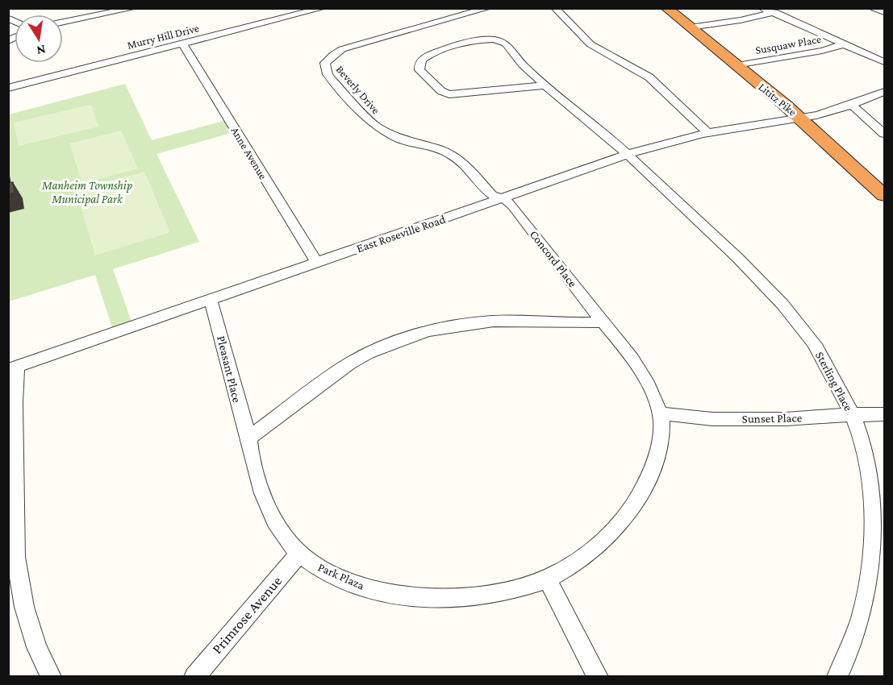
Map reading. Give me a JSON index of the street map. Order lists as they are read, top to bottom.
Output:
{
  "streets": {
    "highway": ["Lititz Pike"],
    "street": [
      "Murry Hill Drive",
      "Susquaw Place",
      "Beverly Drive",
      "Anne Avenue",
      "East Roseville Road",
      "Concord Place",
      "Pleasant Place",
      "Sterling Place",
      "Sunset Place",
      "Park Plaza",
      "Primrose Avenue"
    ]
  },
  "crossings": [
    ["Murry Hill Drive", "Anne Avenue"],
    ["Susquaw Place", "Lititz Pike"],
    ["Beverly Drive", "East Roseville Road"],
    ["Beverly Drive", "Concord Place"],
    ["Lititz Pike", "East Roseville Road"],
    ["Anne Avenue", "East Roseville Road"],
    ["East Roseville Road", "Concord Place"],
    ["East Roseville Road", "Pleasant Place"],
    ["East Roseville Road", "Sterling Place"],
    ["Concord Place", "Park Plaza"],
    ["Pleasant Place", "Park Plaza"],
    ["Sterling Place", "Sunset Place"],
    ["Sunset Place", "Park Plaza"],
    ["Park Plaza", "Primrose Avenue"]
  ],
  "parks": ["Manheim Township Municipal Park"],
  "north": "bottom"
}
